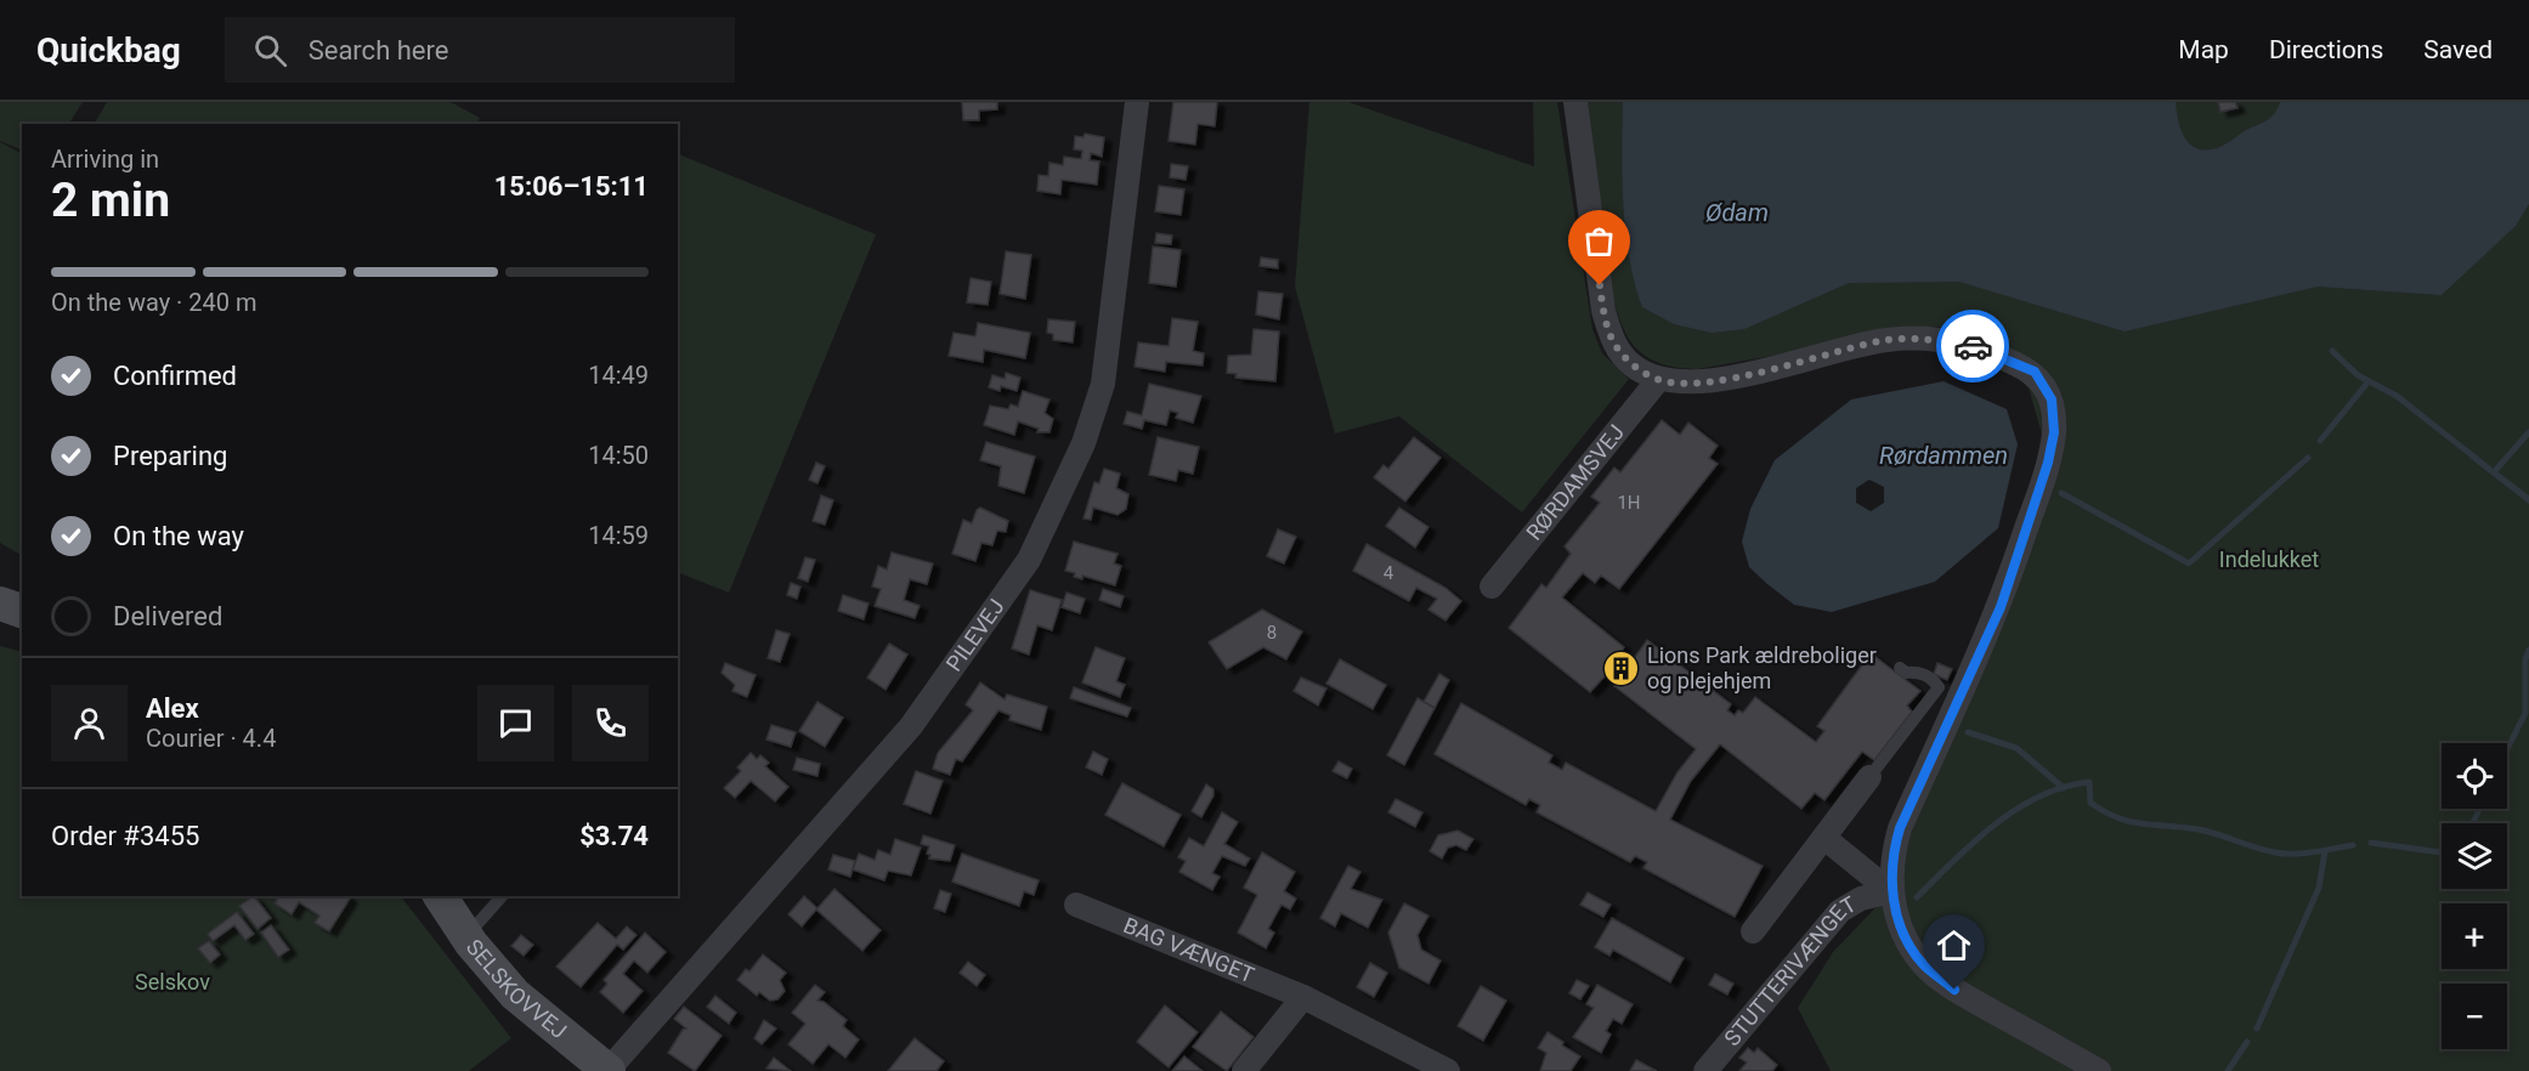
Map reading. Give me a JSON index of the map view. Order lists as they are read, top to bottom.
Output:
{
  "streets": {
    "street": [
      "RØRDAMSVEJ",
      "PILEVEJ",
      "BAG VÆNGET",
      "STUTTERIVÆNGET",
      "SELSKOVVEJ"
    ]
  },
  "crossings": [
    ["PILEVEJ", "SELSKOVVEJ"]
  ],
  "water": ["Ødam", "Rørdammen"],
  "parks": ["Indelukket", "Selskov"],
  "places": {
    "building": ["Lions Park ældreboliger og plejehjem"]
  },
  "house_numbers": ["1H", "4", "8"],
  "page": {
    "header": "Quickbag",
    "search": "Search here",
    "nav": ["Map", "Directions", "Saved"],
    "heading": ["2 min", "Arriving in", "15:06–15:11"],
    "panel": [
      "Alex",
      "Courier · 4.4",
      "Order #3455",
      "$3.74"
    ],
    "bar": "On the way · 240 m",
    "list": [
      ["Confirmed", "14:49"],
      ["Preparing", "14:50"],
      ["On the way", "14:59"],
      "Delivered"
    ],
    "map_buttons": ["+", "−"]
  }
}
